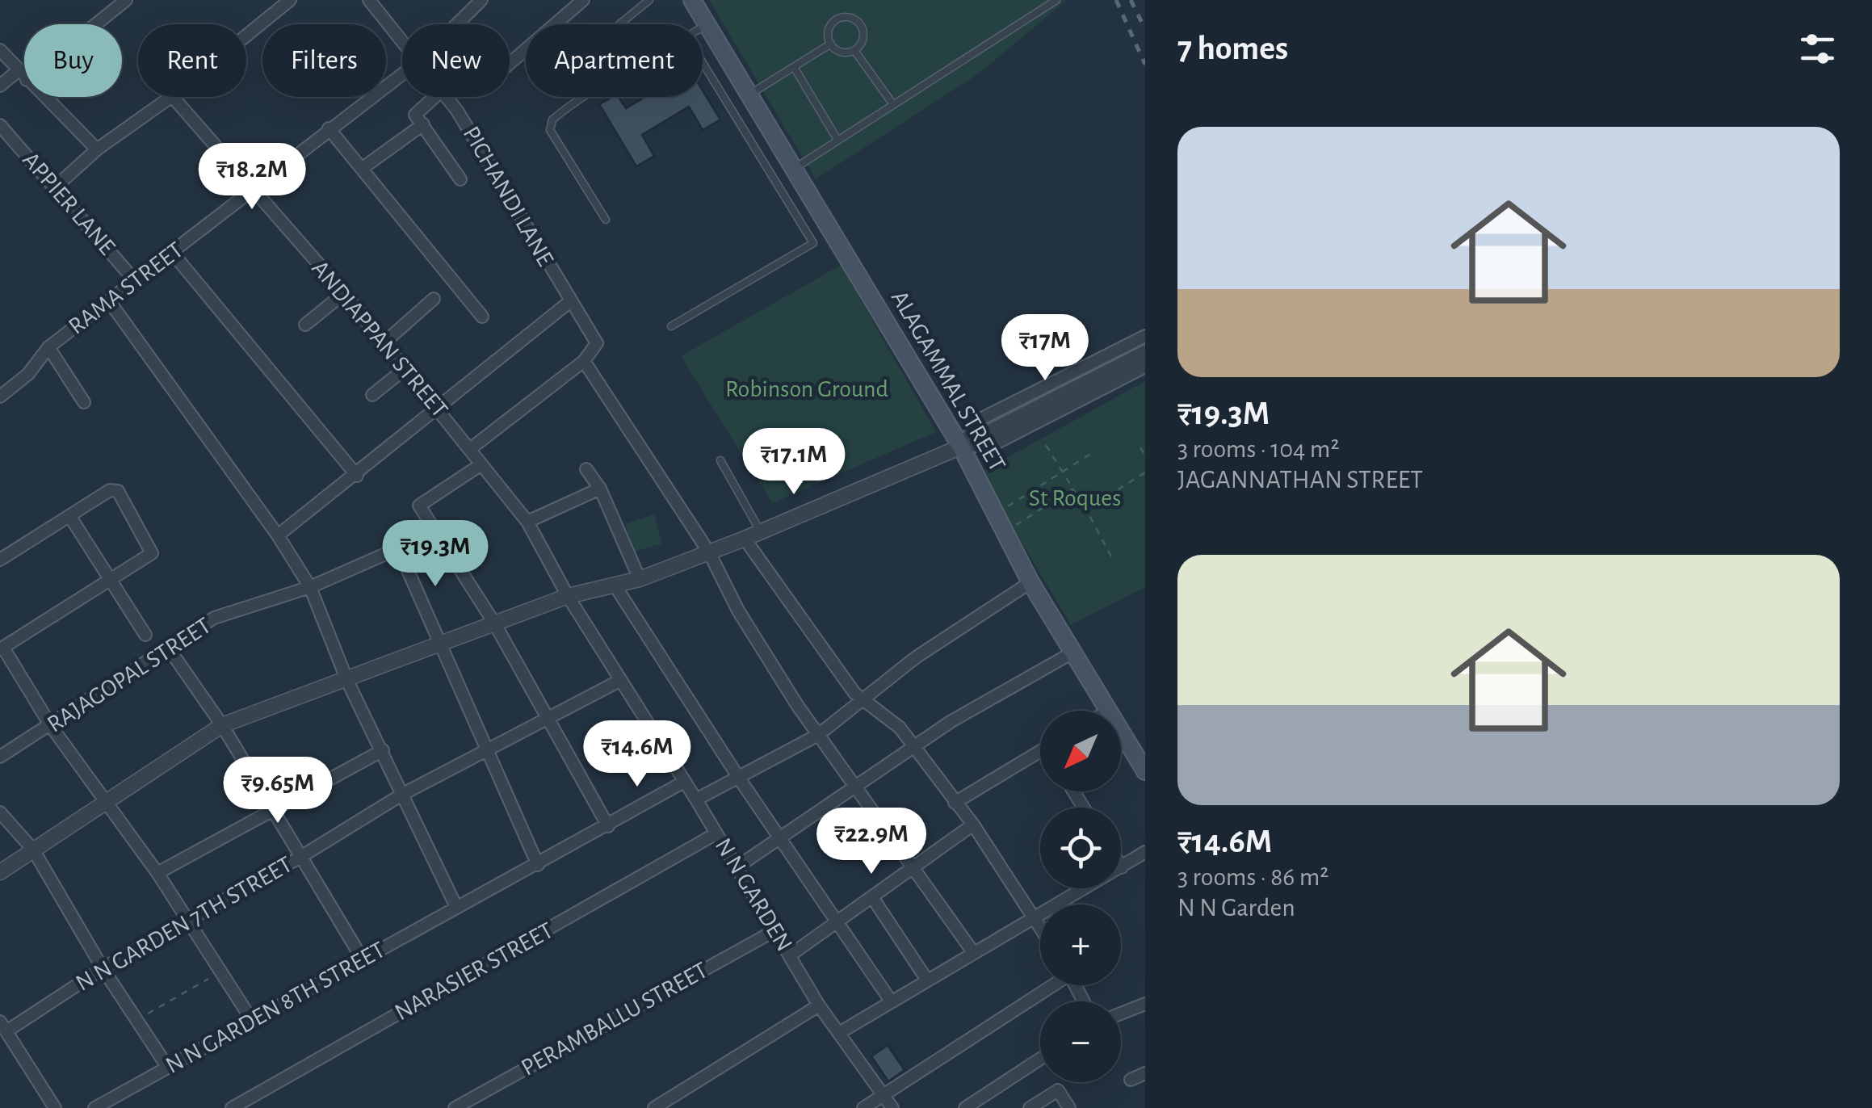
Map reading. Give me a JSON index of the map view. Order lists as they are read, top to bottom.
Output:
{
  "streets": {
    "main road": ["ALAGAMMAL STREET"],
    "street": [
      "PICHANDI LANE",
      "APPIER LANE",
      "RAMA STREET",
      "ANDIAPPAN STREET",
      "RAJAGOPAL STREET",
      "N N GARDEN",
      "N N GARDEN 7TH STREET",
      "NARASIER STREET",
      "N N GARDEN 8TH STREET",
      "PERAMBALLU STREET"
    ]
  },
  "crossings": [
    ["APPIER LANE", "RAMA STREET"],
    ["RAMA STREET", "ANDIAPPAN STREET"],
    ["ANDIAPPAN STREET", "N N GARDEN"],
    ["N N GARDEN", "N N GARDEN 7TH STREET"],
    ["N N GARDEN", "NARASIER STREET"],
    ["N N GARDEN", "N N GARDEN 8TH STREET"],
    ["N N GARDEN", "PERAMBALLU STREET"]
  ],
  "parks": ["Robinson Ground", "St Roques"],
  "north": "bottom left",
  "page": {
    "heading": "7 homes",
    "chip": [
      "Buy",
      "Rent",
      "Filters",
      "New",
      "Apartment"
    ],
    "list": [
      {
        "name": "₹19.3M",
        "note": "3 rooms · 104 m² · JAGANNATHAN STREET"
      },
      {
        "name": "₹14.6M",
        "note": "3 rooms · 86 m² · N N Garden"
      }
    ],
    "price": [
      "₹18.2M",
      "₹17M",
      "₹17.1M",
      "₹19.3M",
      "₹14.6M",
      "₹9.65M",
      "₹22.9M"
    ],
    "map_buttons": ["+", "−"]
  }
}
